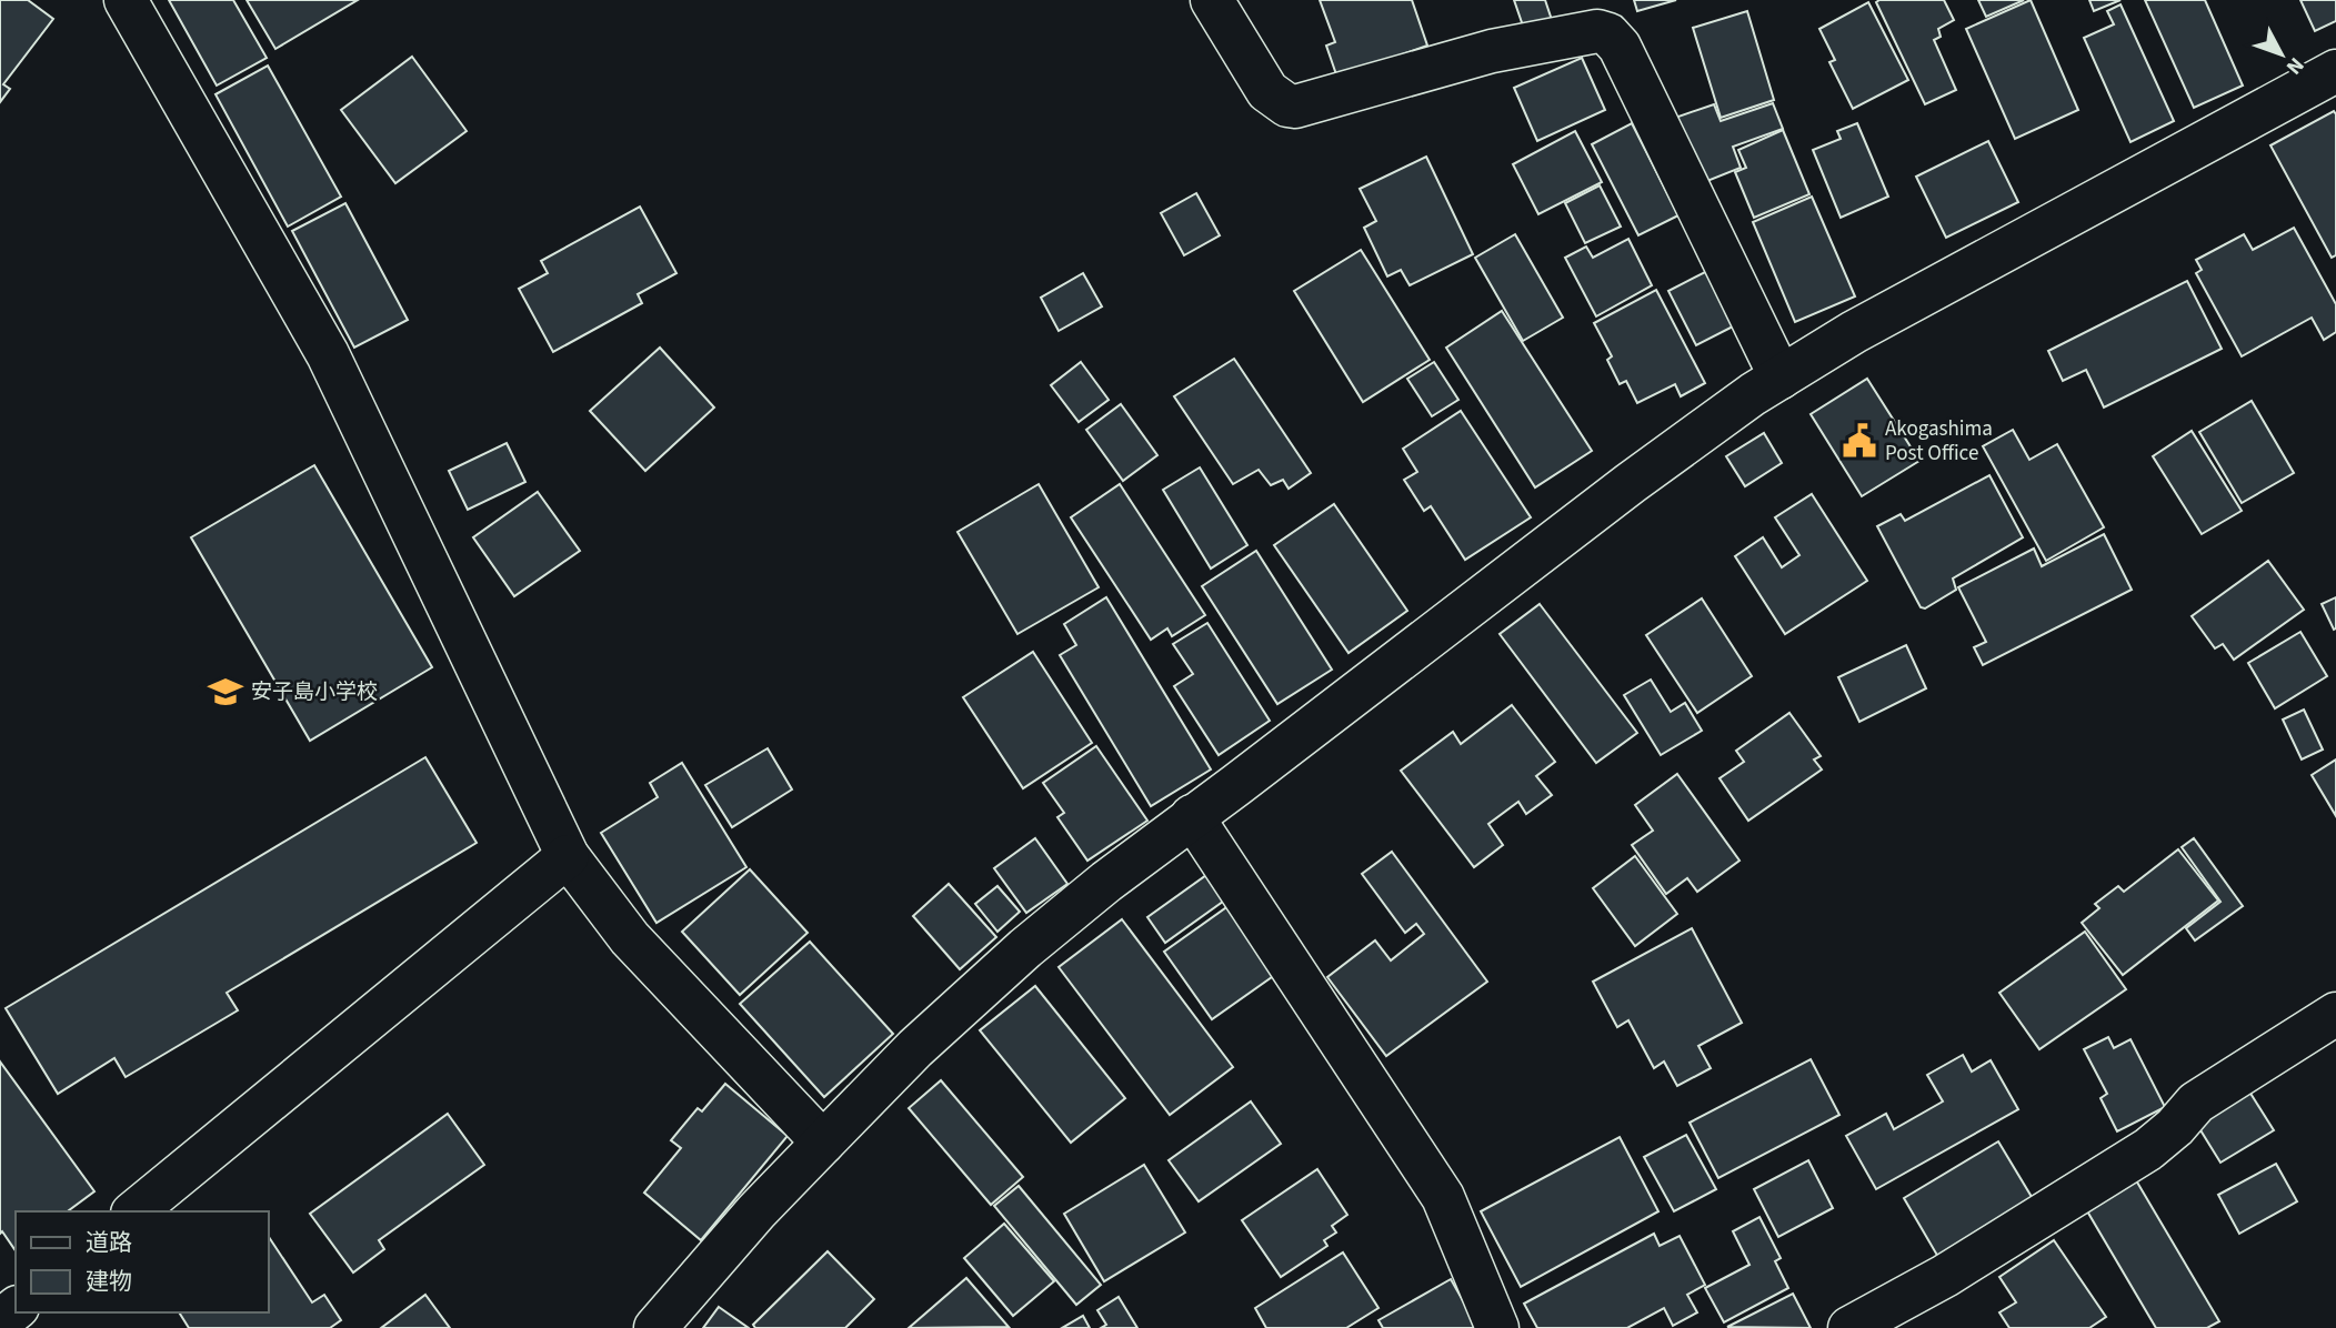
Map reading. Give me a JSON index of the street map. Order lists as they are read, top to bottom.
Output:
{
  "places": {
    "public building": ["Akogashima Post Office"],
    "school or university": ["安子島小学校"]
  },
  "legend": ["道路", "建物"],
  "north": "bottom right"
}
